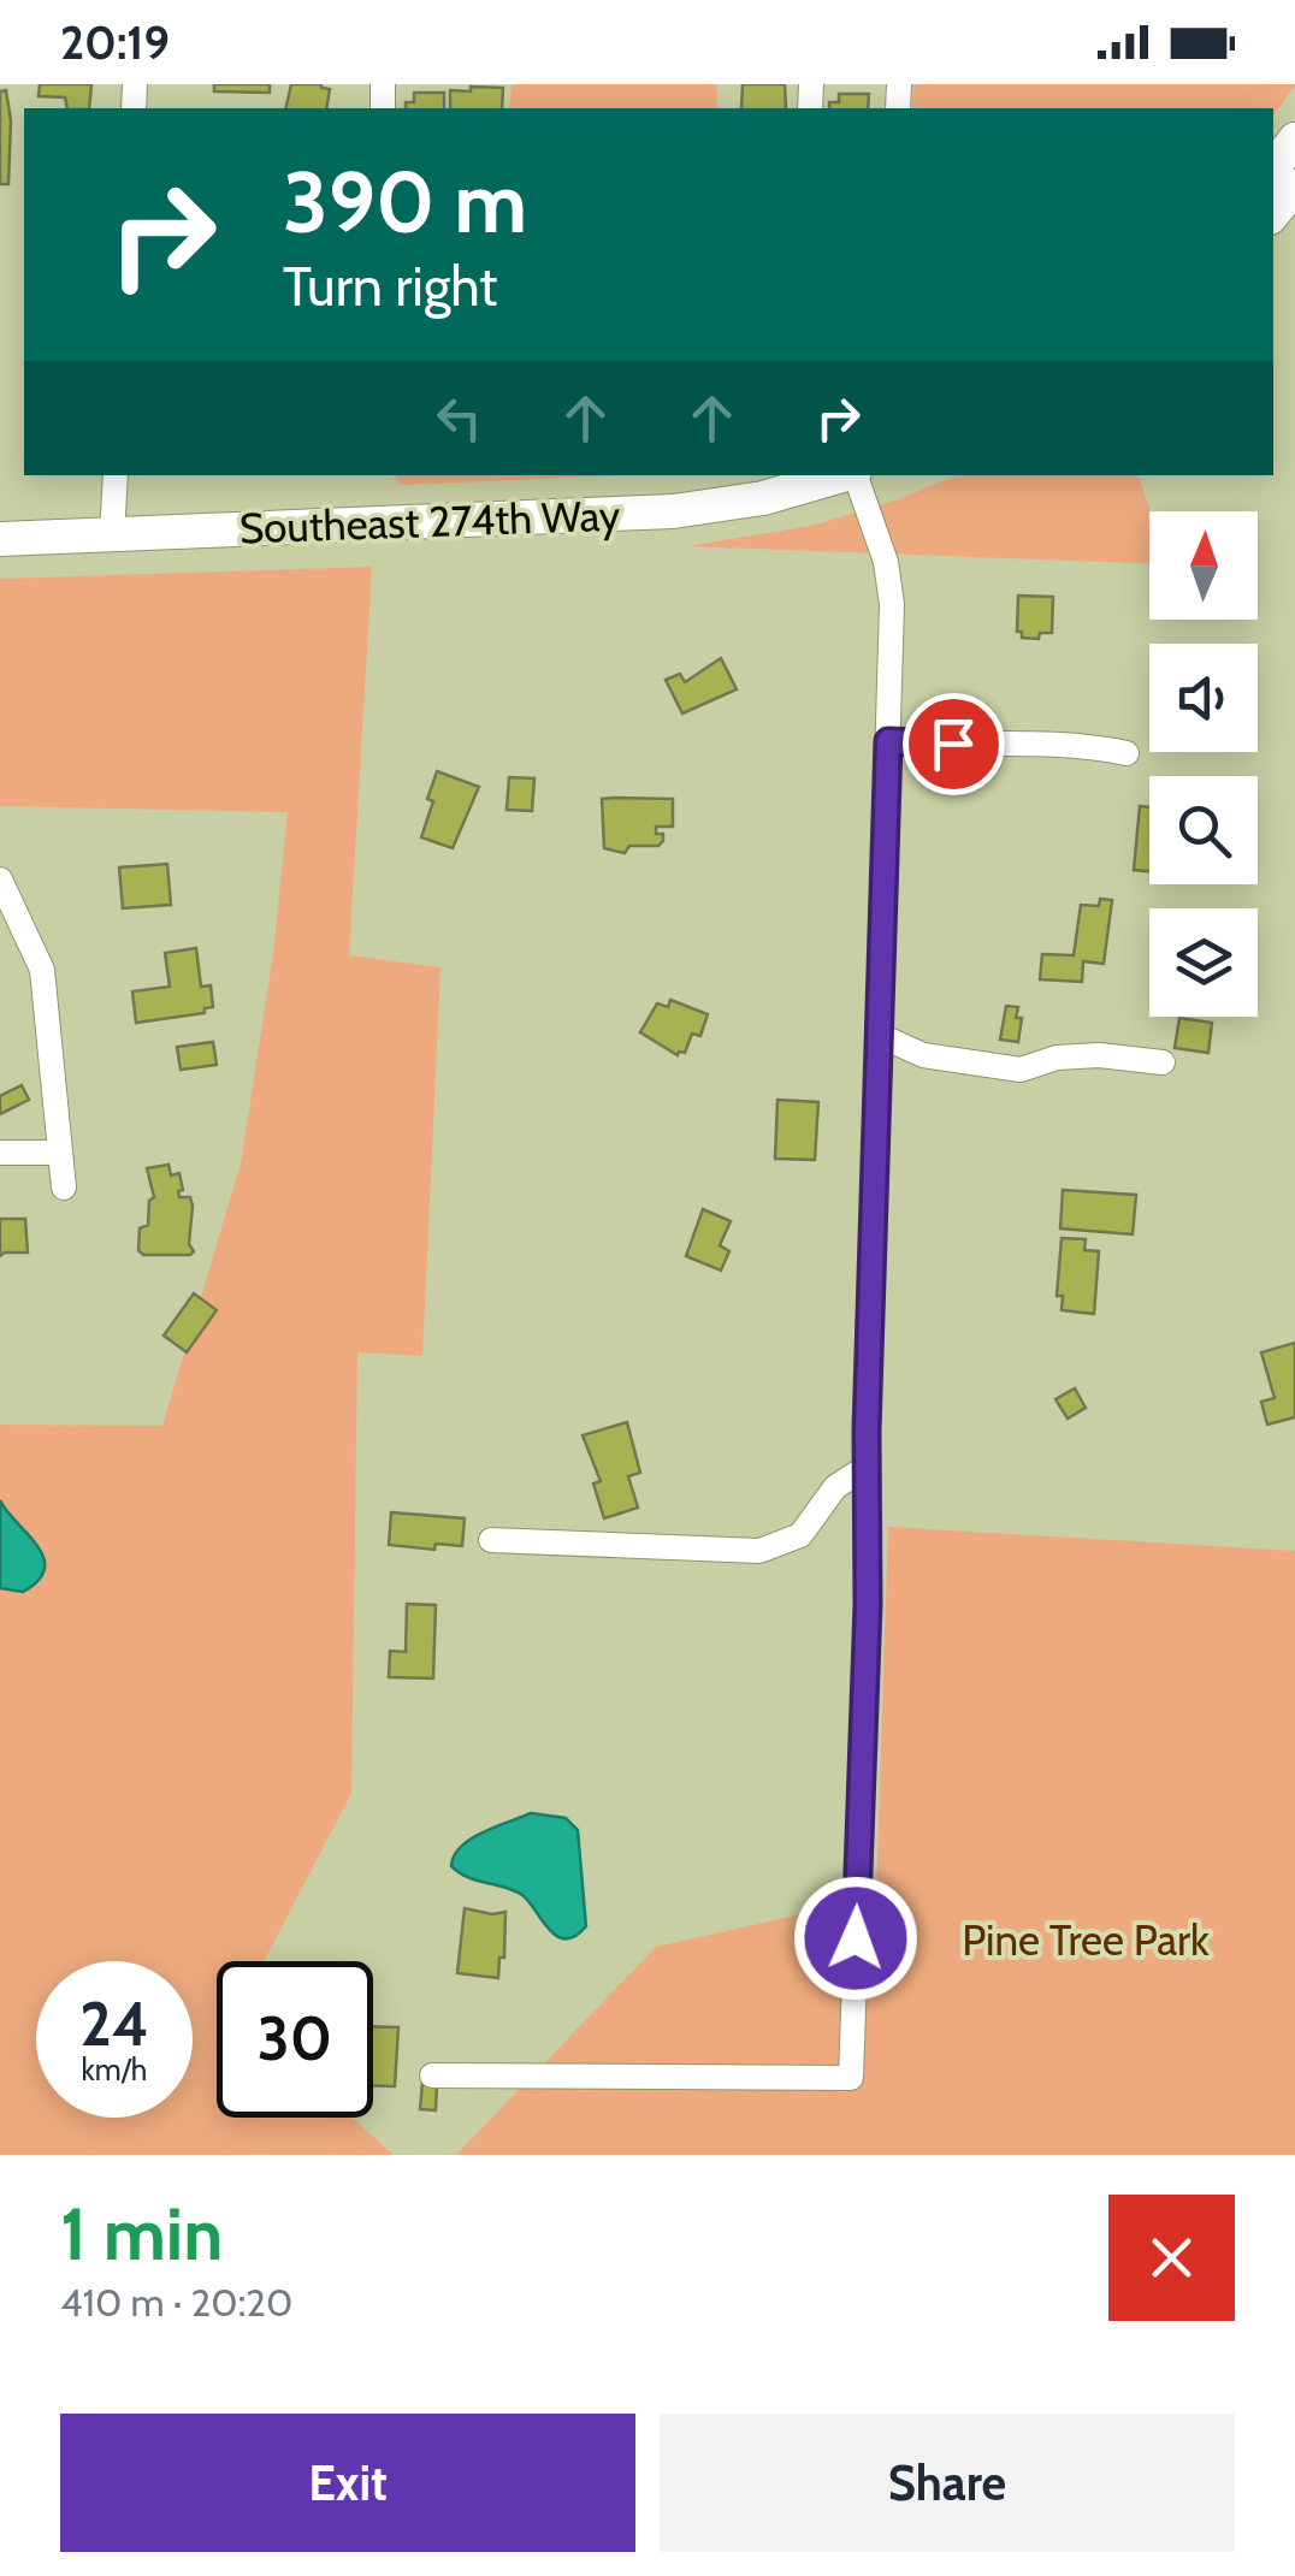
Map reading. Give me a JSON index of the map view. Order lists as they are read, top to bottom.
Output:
{
  "streets": {
    "main road": ["Southeast 274th Way"]
  },
  "parks": ["Pine Tree Park"],
  "north": "top",
  "page": {
    "status": "20:19",
    "turn": ["390 m", "Turn right"],
    "speed": "24 km/h",
    "limit": "30",
    "heading": ["1 min", "410 m · 20:20"],
    "buttons": ["Exit", "Share"]
  }
}
